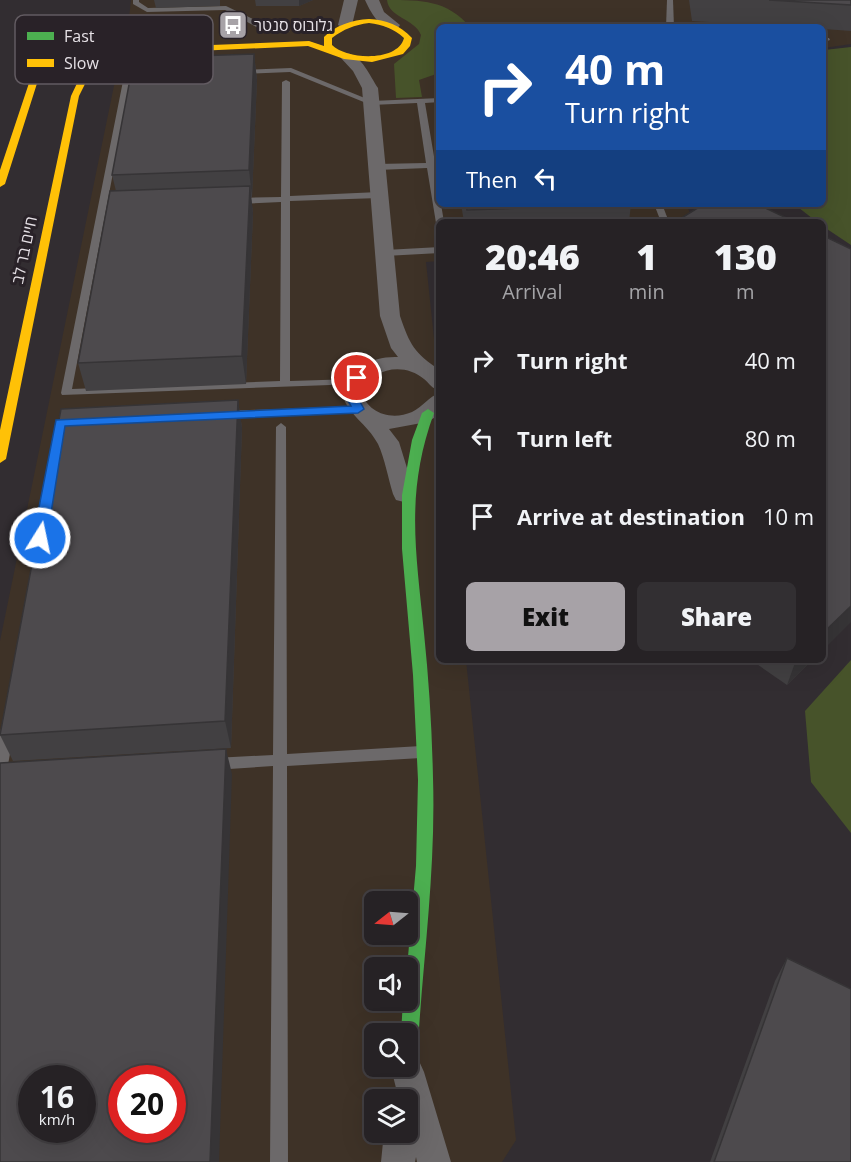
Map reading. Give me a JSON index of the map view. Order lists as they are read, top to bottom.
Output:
{
  "streets": {
    "main road": ["חיים בר לב"]
  },
  "places": {
    "bus stop": ["גלובוס סנטר"]
  },
  "legend": ["Fast", "Slow"],
  "north": "left",
  "page": {
    "turn": ["40 m", "Turn right"],
    "then": "Then",
    "eta": [
      "20:46",
      "Arrival",
      "1",
      "min",
      "130",
      "m"
    ],
    "list": [
      {
        "name": "Turn right",
        "value": "40 m"
      },
      {
        "name": "Turn left",
        "value": "80 m"
      },
      {
        "name": "Arrive at destination",
        "value": "10 m"
      }
    ],
    "buttons": ["Exit", "Share"],
    "speed": "16 km/h",
    "limit": "20"
  }
}
